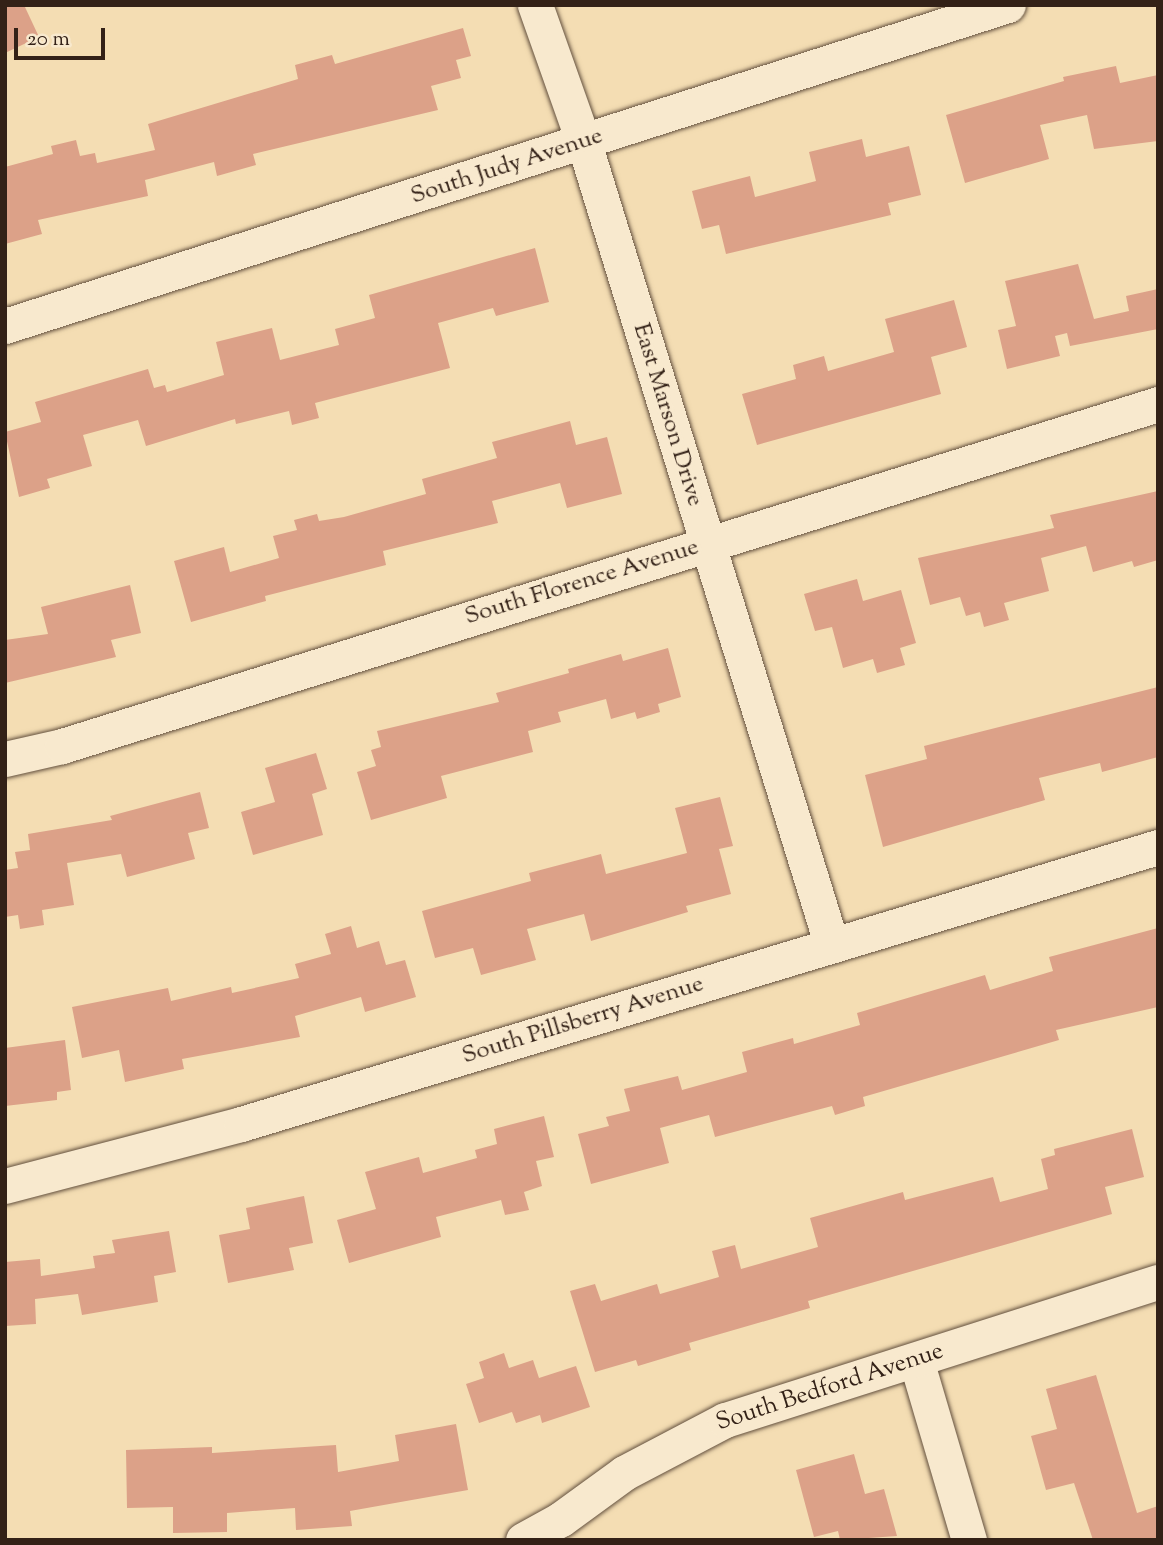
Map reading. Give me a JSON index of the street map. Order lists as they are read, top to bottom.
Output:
{
  "streets": {
    "street": [
      "South Judy Avenue",
      "East Marson Drive",
      "South Florence Avenue",
      "South Pillsberry Avenue",
      "South Bedford Avenue"
    ]
  },
  "crossings": [
    ["South Judy Avenue", "East Marson Drive"],
    ["East Marson Drive", "South Florence Avenue"],
    ["East Marson Drive", "South Pillsberry Avenue"]
  ],
  "scale_bar": "20 m"
}
